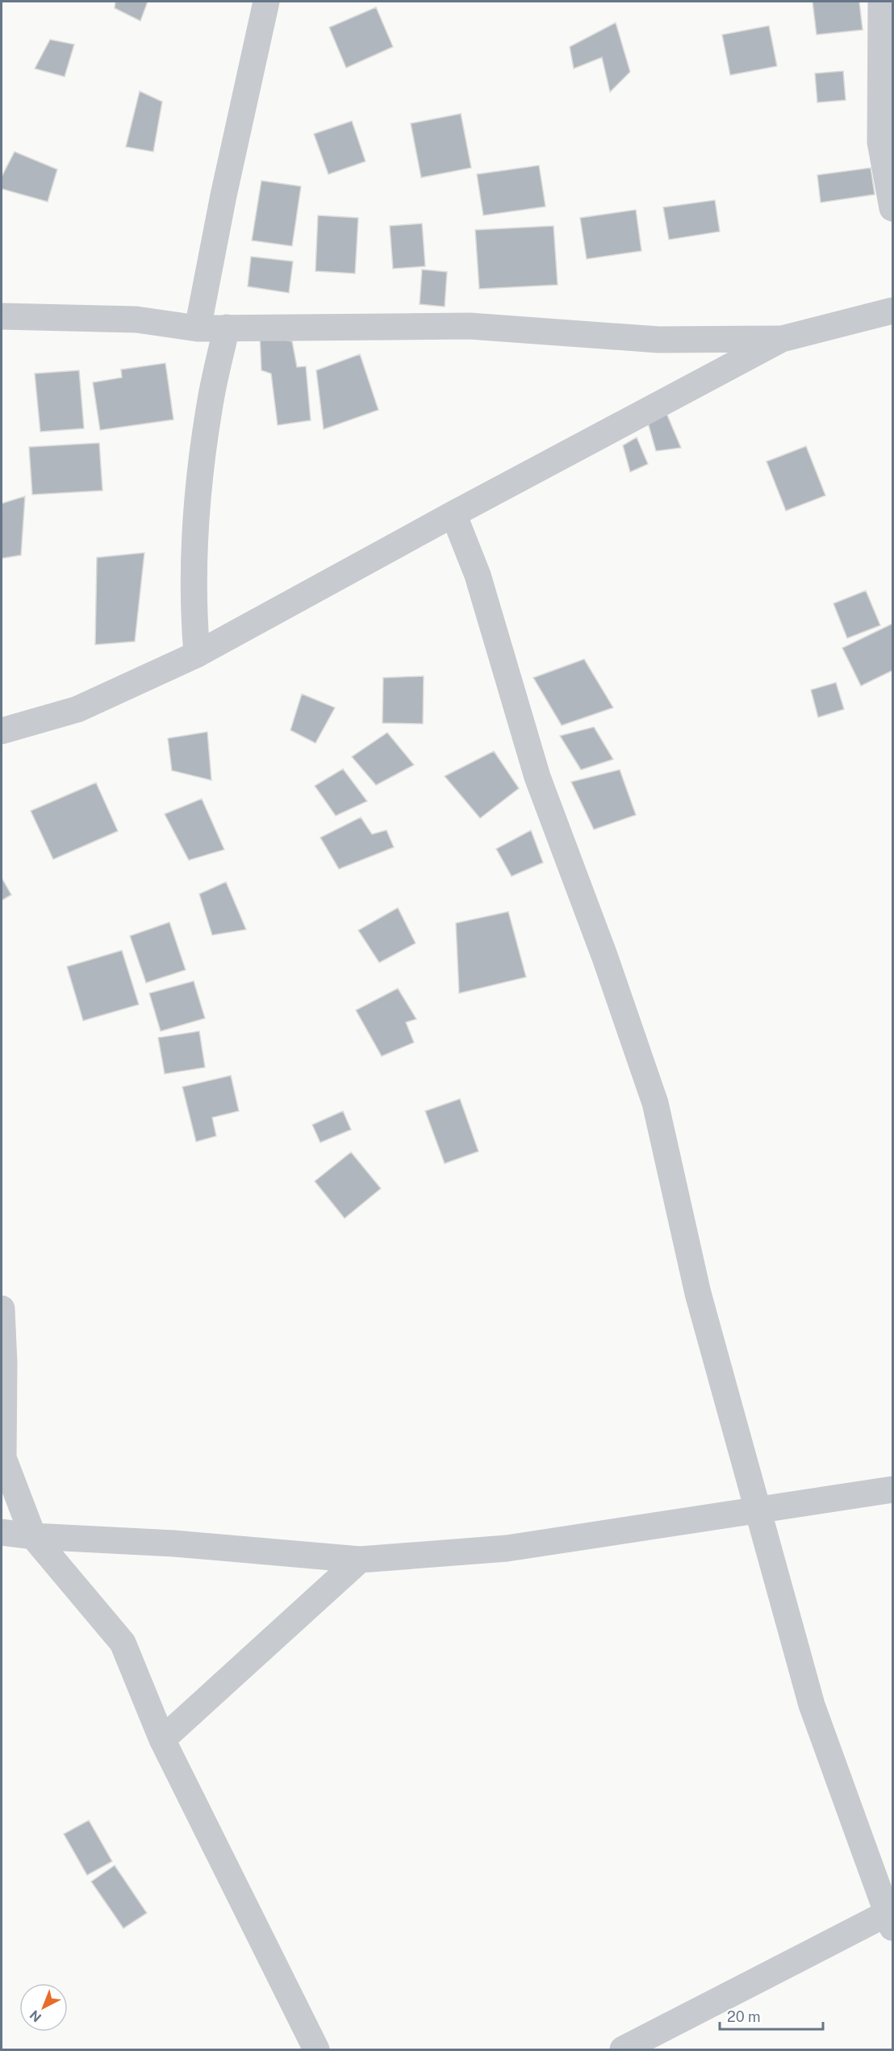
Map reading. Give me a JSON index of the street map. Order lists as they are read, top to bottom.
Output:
{
  "scale_bar": "20 m",
  "north": "bottom left"
}
